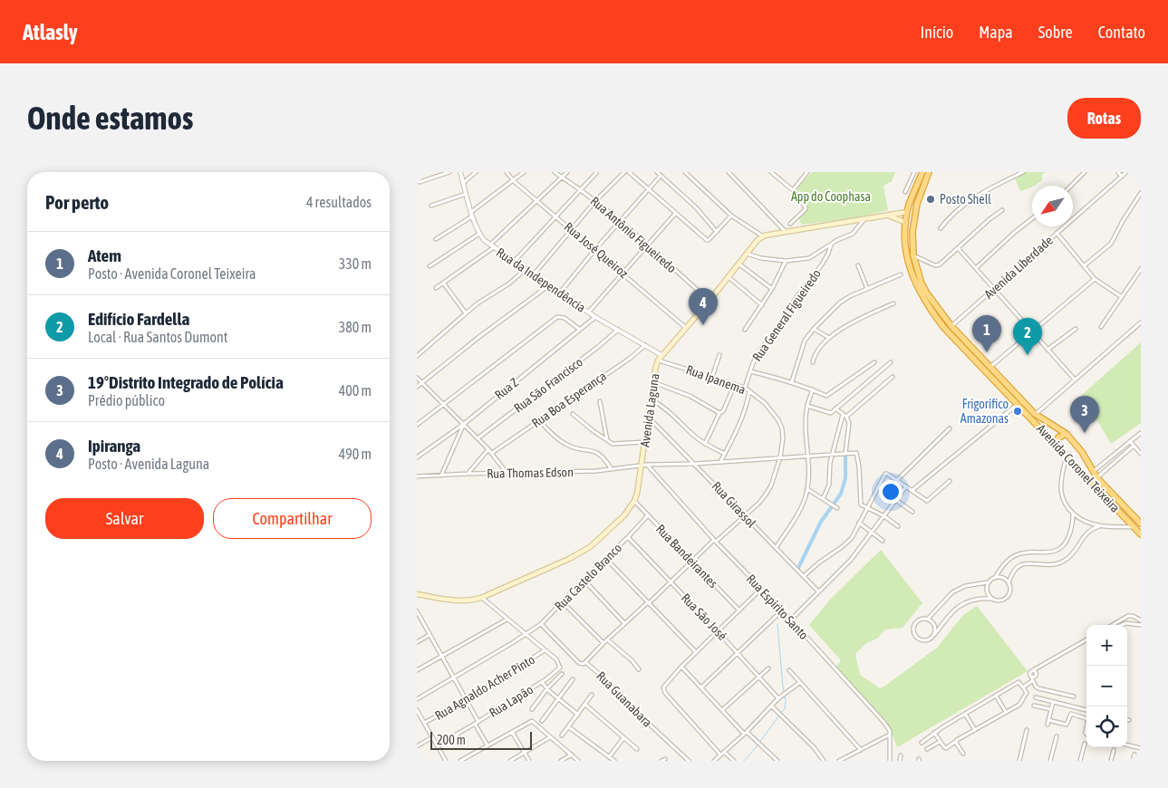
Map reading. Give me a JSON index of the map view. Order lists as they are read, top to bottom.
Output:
{
  "streets": {
    "highway": ["Avenida Coronel Teixeira"],
    "main road": ["Avenida Laguna"],
    "street": [
      "Rua Antônio Figueiredo",
      "Rua José Queiroz",
      "Avenida Liberdade",
      "Rua da Independência",
      "Rua General Figueiredo",
      "Rua Ipanema",
      "Rua São Francisco",
      "Rua Z",
      "Rua Boa Esperança",
      "Rua Thomas Edson",
      "Rua Girassol",
      "Rua Bandeirantes",
      "Rua Castelo Branco",
      "Rua Espírito Santo",
      "Rua São José",
      "Rua Agnaldo Acher Pinto",
      "Rua Guanabara",
      "Rua Lapão"
    ]
  },
  "crossings": [
    ["Rua Antônio Figueiredo", "Avenida Laguna"],
    ["Rua José Queiroz", "Avenida Laguna"],
    ["Avenida Liberdade", "Avenida Coronel Teixeira"],
    ["Rua da Independência", "Rua São Francisco"],
    ["Rua da Independência", "Rua Z"],
    ["Rua da Independência", "Rua Boa Esperança"],
    ["Rua da Independência", "Avenida Laguna"],
    ["Rua General Figueiredo", "Rua Ipanema"],
    ["Rua Ipanema", "Avenida Laguna"],
    ["Rua Ipanema", "Rua Thomas Edson"],
    ["Rua Ipanema", "Rua Girassol"],
    ["Rua Ipanema", "Rua Bandeirantes"],
    ["Rua Ipanema", "Rua Espírito Santo"],
    ["Rua Ipanema", "Rua São José"],
    ["Rua Ipanema", "Rua Guanabara"],
    ["Avenida Laguna", "Rua Thomas Edson"],
    ["Avenida Laguna", "Rua Girassol"],
    ["Avenida Laguna", "Rua Bandeirantes"],
    ["Avenida Laguna", "Rua Espírito Santo"],
    ["Rua Thomas Edson", "Rua Girassol"],
    ["Rua Thomas Edson", "Rua Espírito Santo"],
    ["Rua Bandeirantes", "Rua Castelo Branco"],
    ["Rua Castelo Branco", "Rua São José"],
    ["Rua Castelo Branco", "Rua Guanabara"],
    ["Rua Agnaldo Acher Pinto", "Rua Lapão"]
  ],
  "parks": ["App do Coophasa"],
  "places": ["Posto Shell", "Frigorífico Amazonas"],
  "scale_bar": "200 m",
  "north": "bottom left",
  "page": {
    "header": "Atlasly",
    "nav": [
      "Início",
      "Mapa",
      "Sobre",
      "Contato"
    ],
    "buttons": [
      "Rotas",
      ["Salvar", "Compartilhar"]
    ],
    "title": "Onde estamos",
    "heading": ["Por perto", "4 resultados"],
    "list": [
      {
        "mark": "1",
        "name": "Atem",
        "note": "Posto · Avenida Coronel Teixeira",
        "value": "330 m"
      },
      {
        "mark": "2",
        "name": "Edifício Fardella",
        "note": "Local · Rua Santos Dumont",
        "value": "380 m"
      },
      {
        "mark": "3",
        "name": "19°Distrito Integrado de Polícia",
        "note": "Prédio público",
        "value": "400 m"
      },
      {
        "mark": "4",
        "name": "Ipiranga",
        "note": "Posto · Avenida Laguna",
        "value": "490 m"
      }
    ],
    "pins": [
      "4",
      "1",
      "2",
      "3"
    ],
    "map_buttons": ["+", "−"],
    "scale": "200 m"
  }
}
